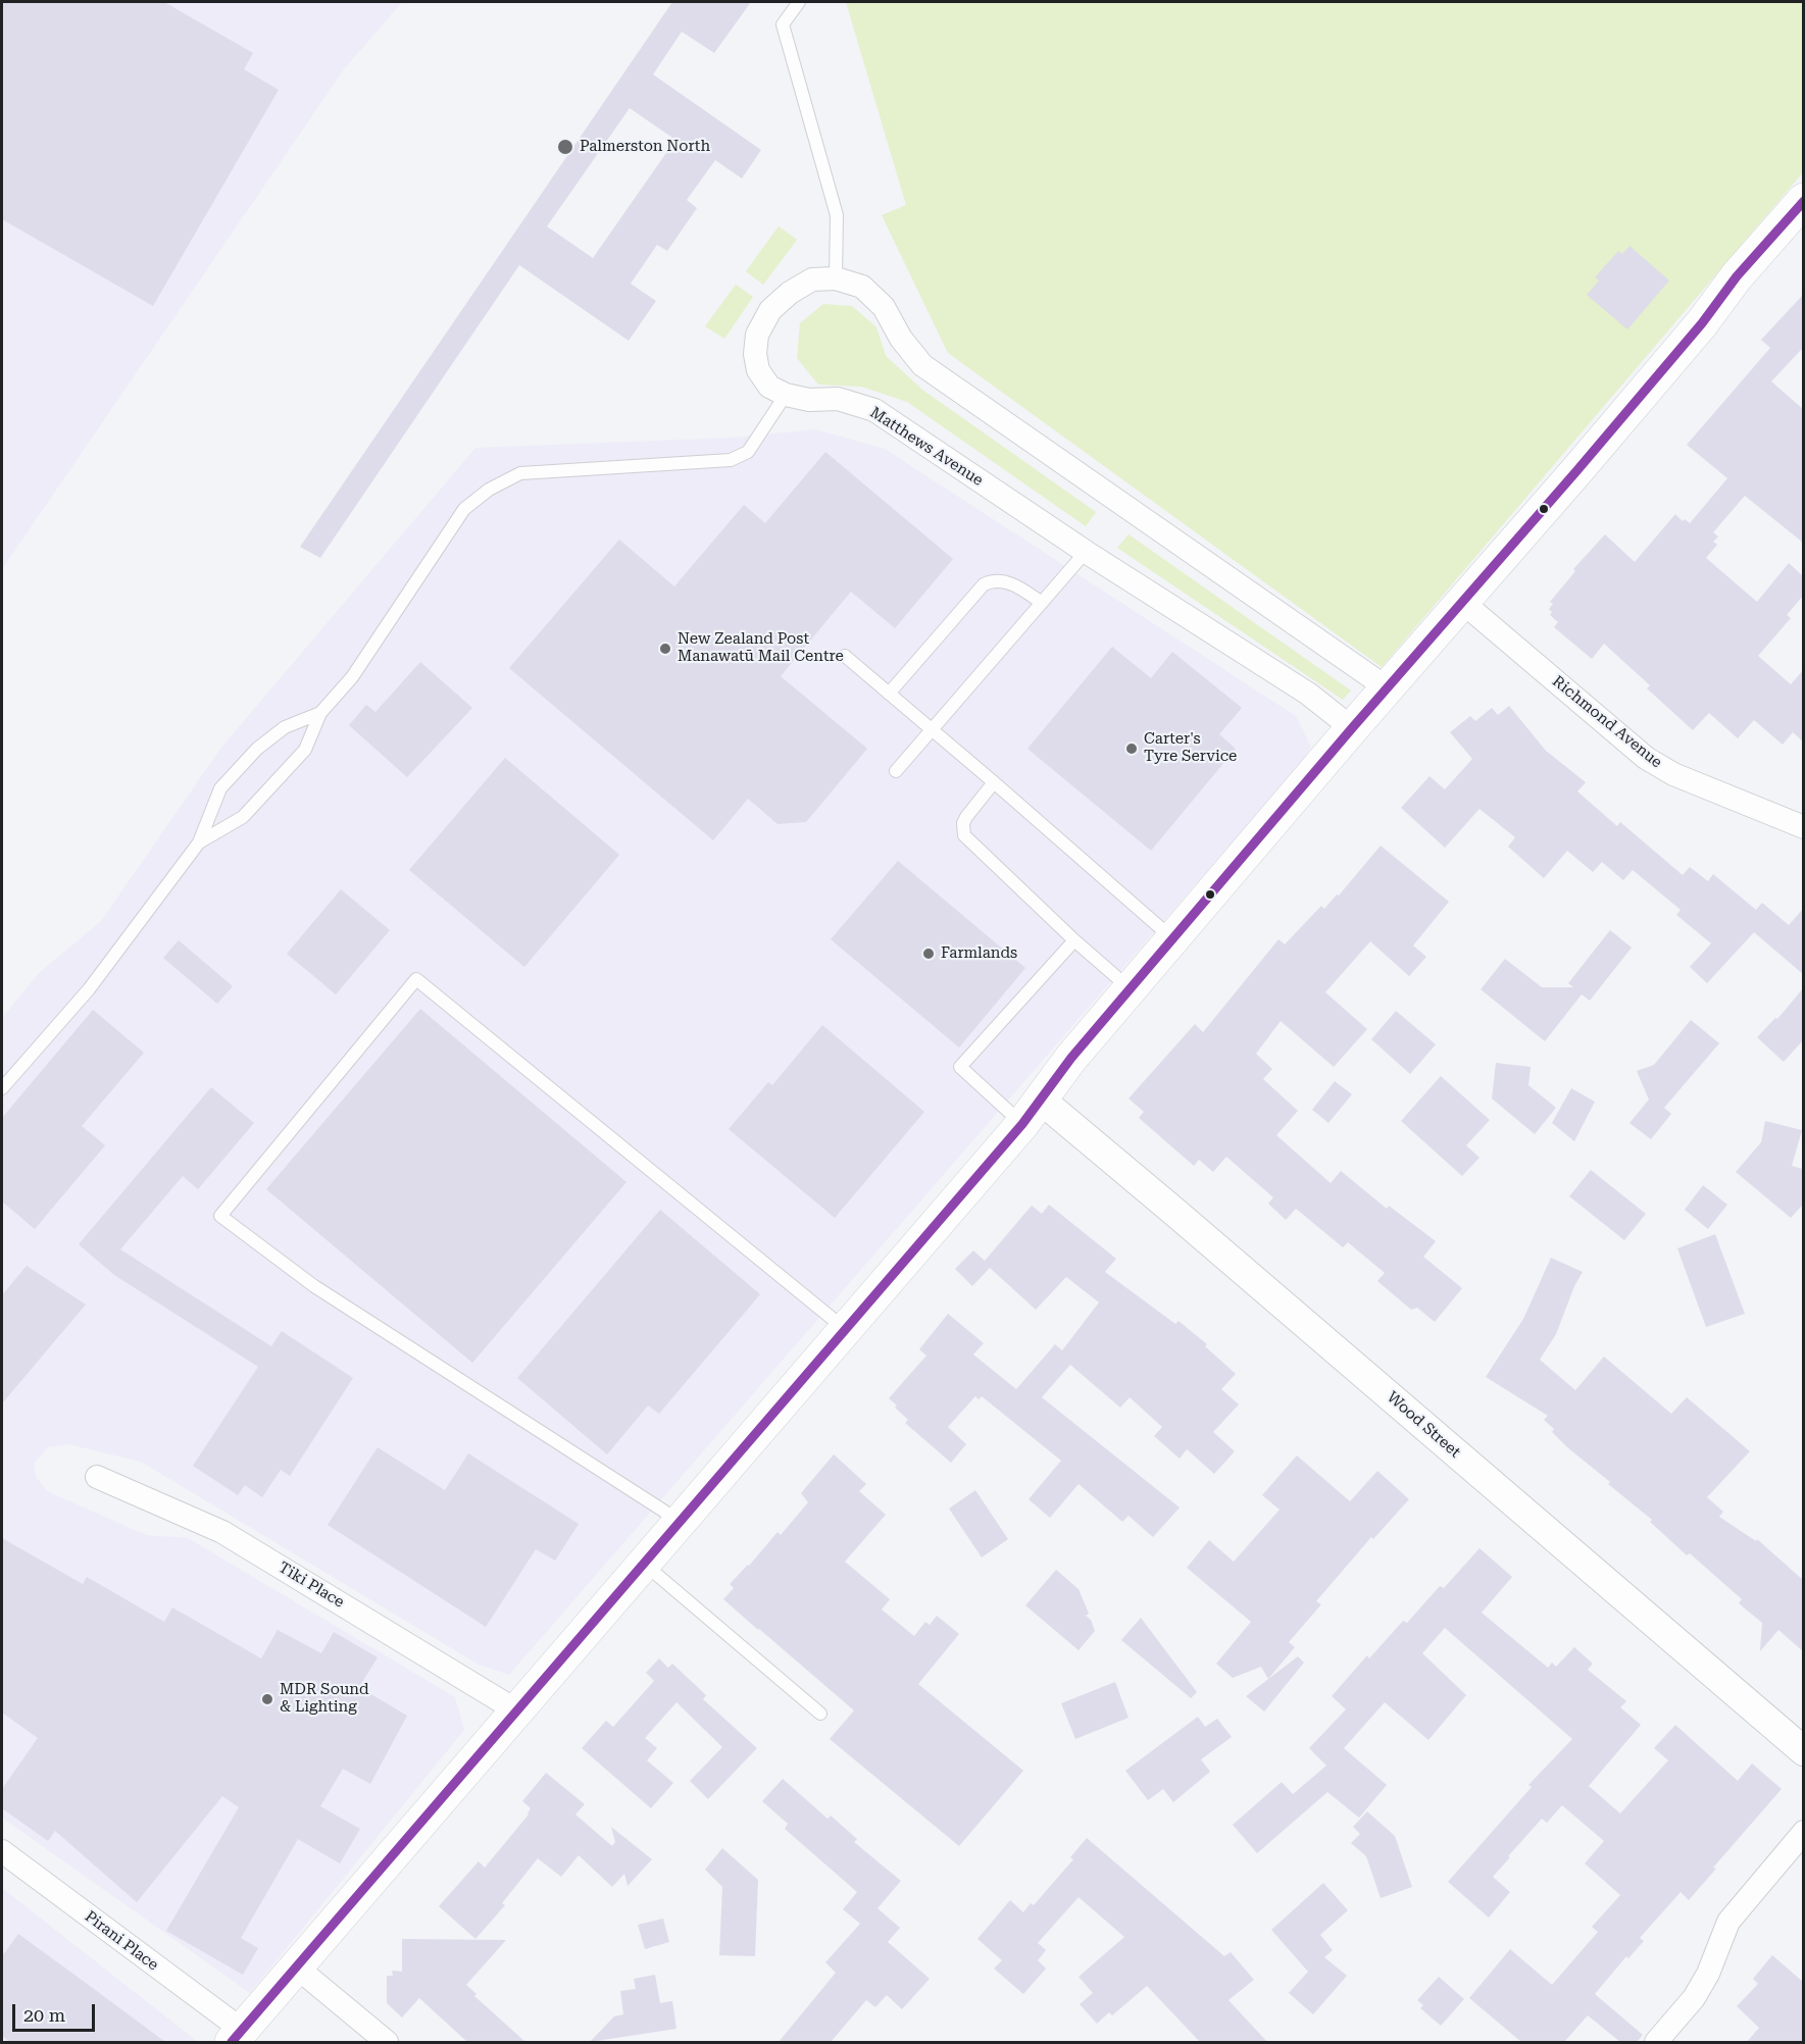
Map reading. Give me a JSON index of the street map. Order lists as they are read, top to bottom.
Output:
{
  "streets": {
    "street": [
      "Matthews Avenue",
      "Richmond Avenue",
      "Wood Street",
      "Tiki Place",
      "Pirani Place"
    ]
  },
  "places": [
    "Palmerston North",
    "New Zealand Post Manawatū Mail Centre",
    "Carter's Tyre Service",
    "Farmlands",
    "MDR Sound & Lighting"
  ],
  "scale_bar": "20 m"
}
